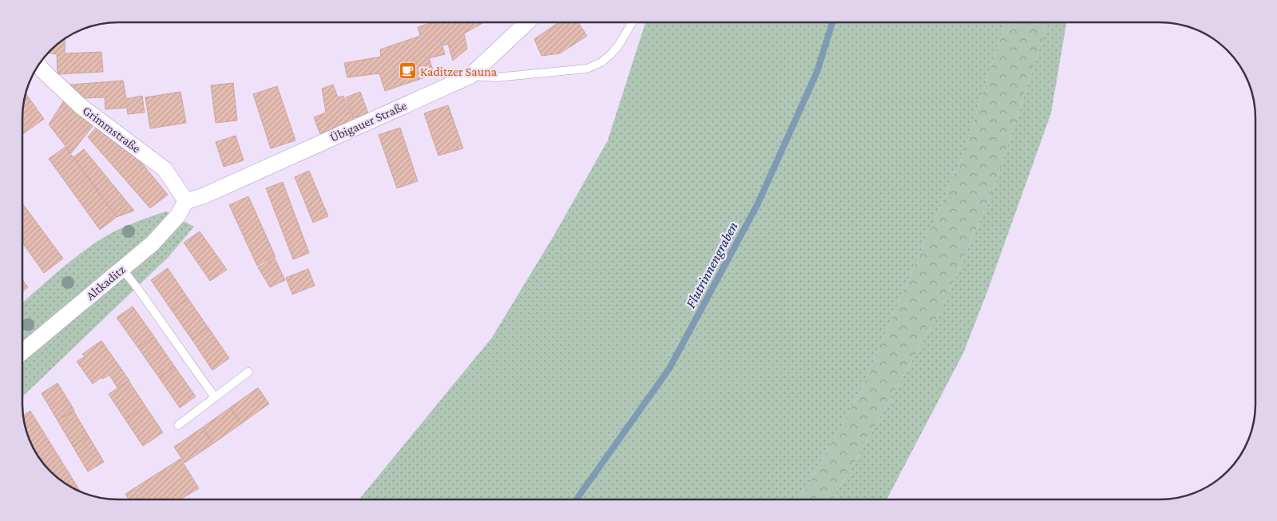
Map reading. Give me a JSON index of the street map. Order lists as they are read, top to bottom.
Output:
{
  "streets": {
    "street": ["Übigauer Straße", "Grimmstraße", "Altkaditz"]
  },
  "crossings": [
    ["Übigauer Straße", "Grimmstraße"],
    ["Übigauer Straße", "Altkaditz"],
    ["Grimmstraße", "Altkaditz"]
  ],
  "water": ["Flutrinnengraben"],
  "places": {
    "cafe": ["Kaditzer Sauna"]
  }
}
